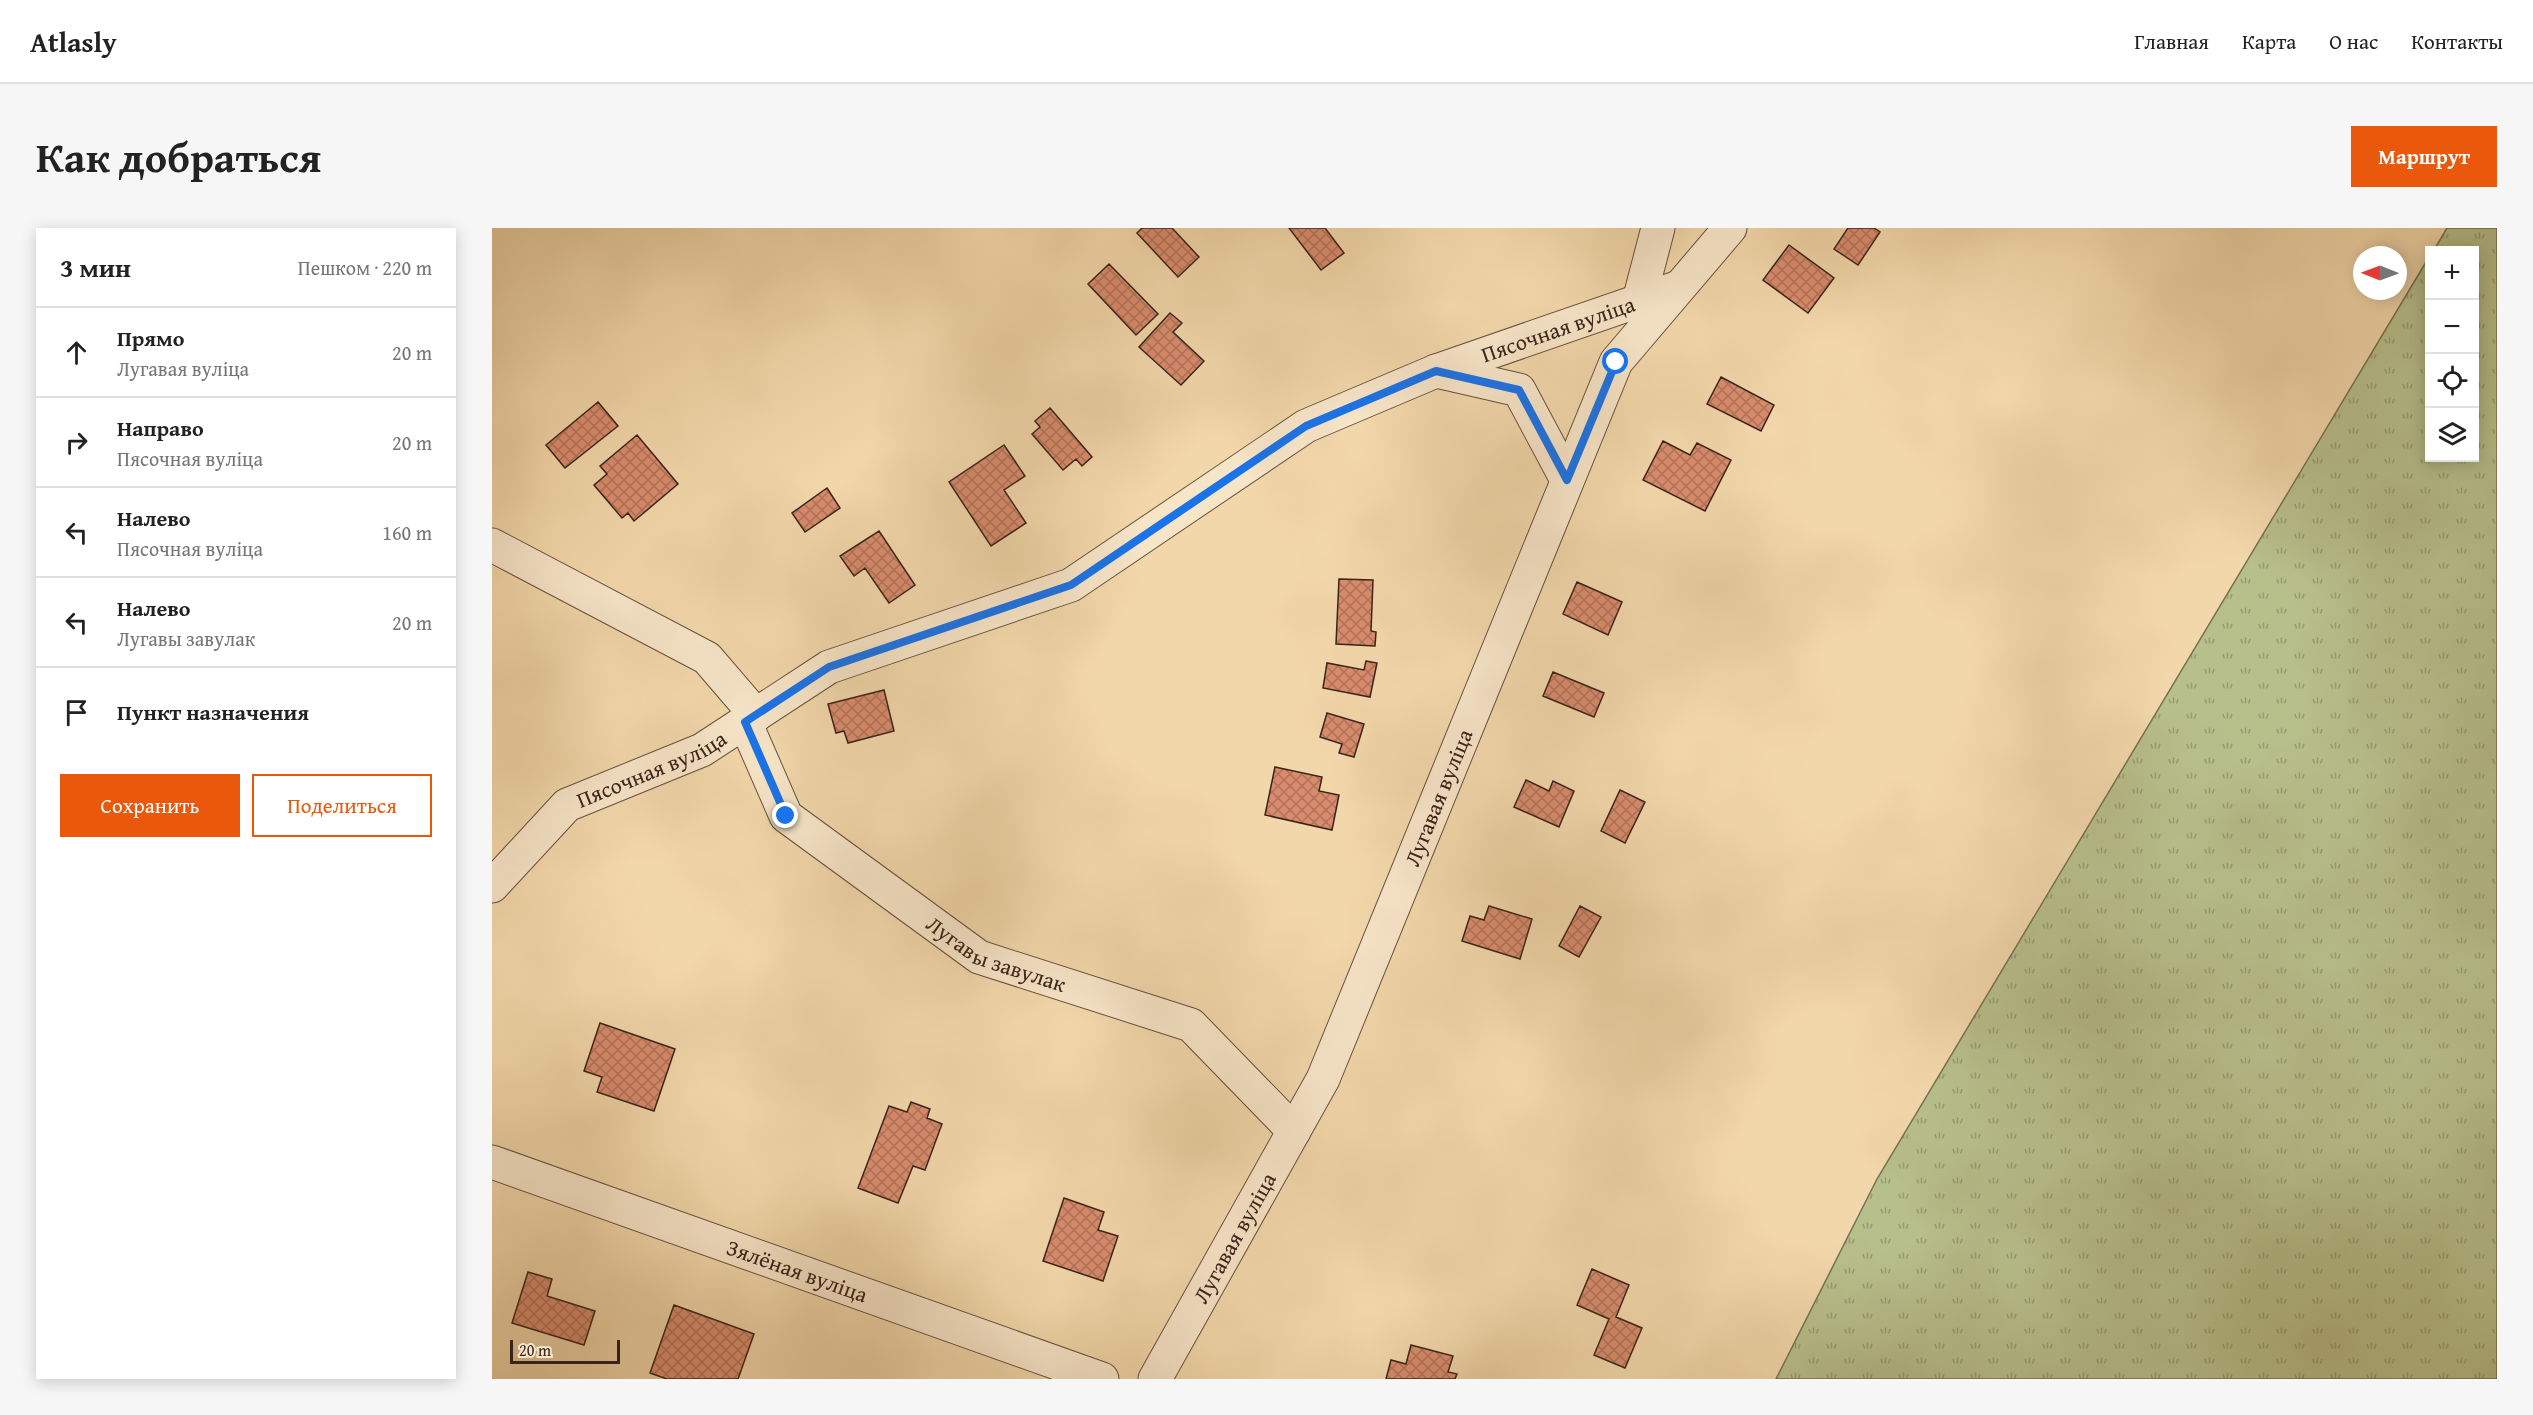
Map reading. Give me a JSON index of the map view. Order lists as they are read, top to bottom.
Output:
{
  "streets": {
    "street": [
      "Пясочная вуліца",
      "Лугавая вуліца",
      "Лугавы завулак",
      "Зялёная вуліца"
    ]
  },
  "crossings": [
    ["Пясочная вуліца", "Лугавая вуліца"],
    ["Пясочная вуліца", "Лугавы завулак"],
    ["Лугавая вуліца", "Лугавы завулак"]
  ],
  "scale_bar": "20 m",
  "north": "left",
  "page": {
    "header": "Atlasly",
    "nav": [
      "Главная",
      "Карта",
      "О нас",
      "Контакты"
    ],
    "title": "Как добраться",
    "buttons": [
      "Маршрут",
      ["Сохранить", "Поделиться"]
    ],
    "heading": ["3 мин", "Пешком · 220 m"],
    "map_buttons": ["+", "−"],
    "list": [
      ["Прямо", "Лугавая вуліца", "20 m"],
      ["Направо", "Пясочная вуліца", "20 m"],
      ["Налево", "Пясочная вуліца", "160 m"],
      ["Налево", "Лугавы завулак", "20 m"],
      "Пункт назначения"
    ],
    "scale": "20 m"
  }
}
